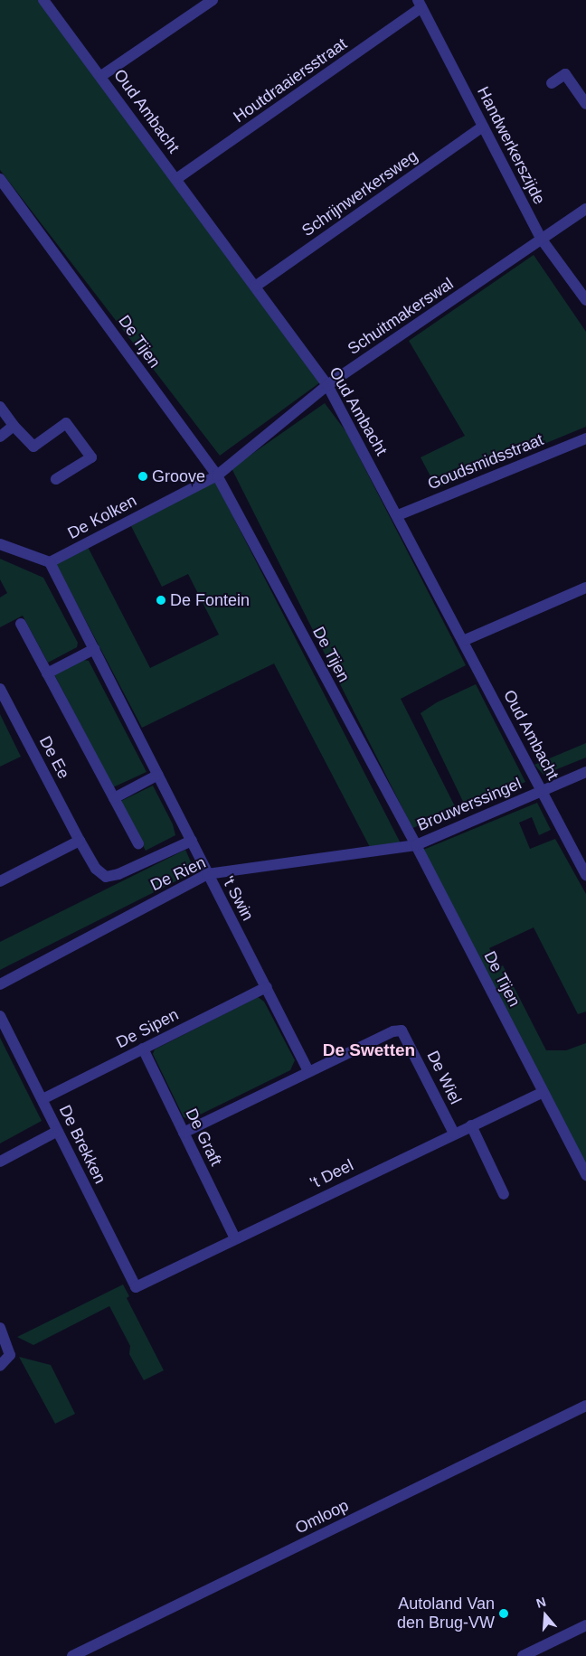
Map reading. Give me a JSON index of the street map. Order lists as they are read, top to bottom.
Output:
{
  "streets": {
    "street": [
      "Houtdraaiersstraat",
      "Oud Ambacht",
      "Handwerkerszijde",
      "Schrijnwerkersweg",
      "Schuitmakerswal",
      "De Tijen",
      "Goudsmidsstraat",
      "De Kolken",
      "De Ee",
      "Brouwerssingel",
      "De Rien",
      "'t Swin",
      "De Sipen",
      "De Wiel",
      "De Graft",
      "De Brekken",
      "'t Deel",
      "Omloop"
    ]
  },
  "crossings": [
    ["Houtdraaiersstraat", "Oud Ambacht"],
    ["Houtdraaiersstraat", "Handwerkerszijde"],
    ["Oud Ambacht", "Schrijnwerkersweg"],
    ["Oud Ambacht", "Schuitmakerswal"],
    ["Oud Ambacht", "Goudsmidsstraat"],
    ["Oud Ambacht", "Brouwerssingel"],
    ["Handwerkerszijde", "Schrijnwerkersweg"],
    ["Handwerkerszijde", "Schuitmakerswal"],
    ["Schuitmakerswal", "De Tijen"],
    ["Schuitmakerswal", "De Kolken"],
    ["De Tijen", "De Kolken"],
    ["De Tijen", "Brouwerssingel"],
    ["De Tijen", "De Rien"],
    ["De Tijen", "'t Deel"],
    ["De Kolken", "'t Swin"],
    ["De Ee", "'t Swin"],
    ["Brouwerssingel", "De Rien"],
    ["De Rien", "'t Swin"],
    ["'t Swin", "De Sipen"],
    ["De Sipen", "De Graft"],
    ["De Sipen", "De Brekken"],
    ["De Wiel", "De Graft"],
    ["De Wiel", "'t Deel"],
    ["De Graft", "'t Deel"],
    ["De Brekken", "'t Deel"]
  ],
  "districts": ["De Swetten"],
  "places": ["Groove", "De Fontein", "Autoland Van den Brug-VW"],
  "north": "top"
}
